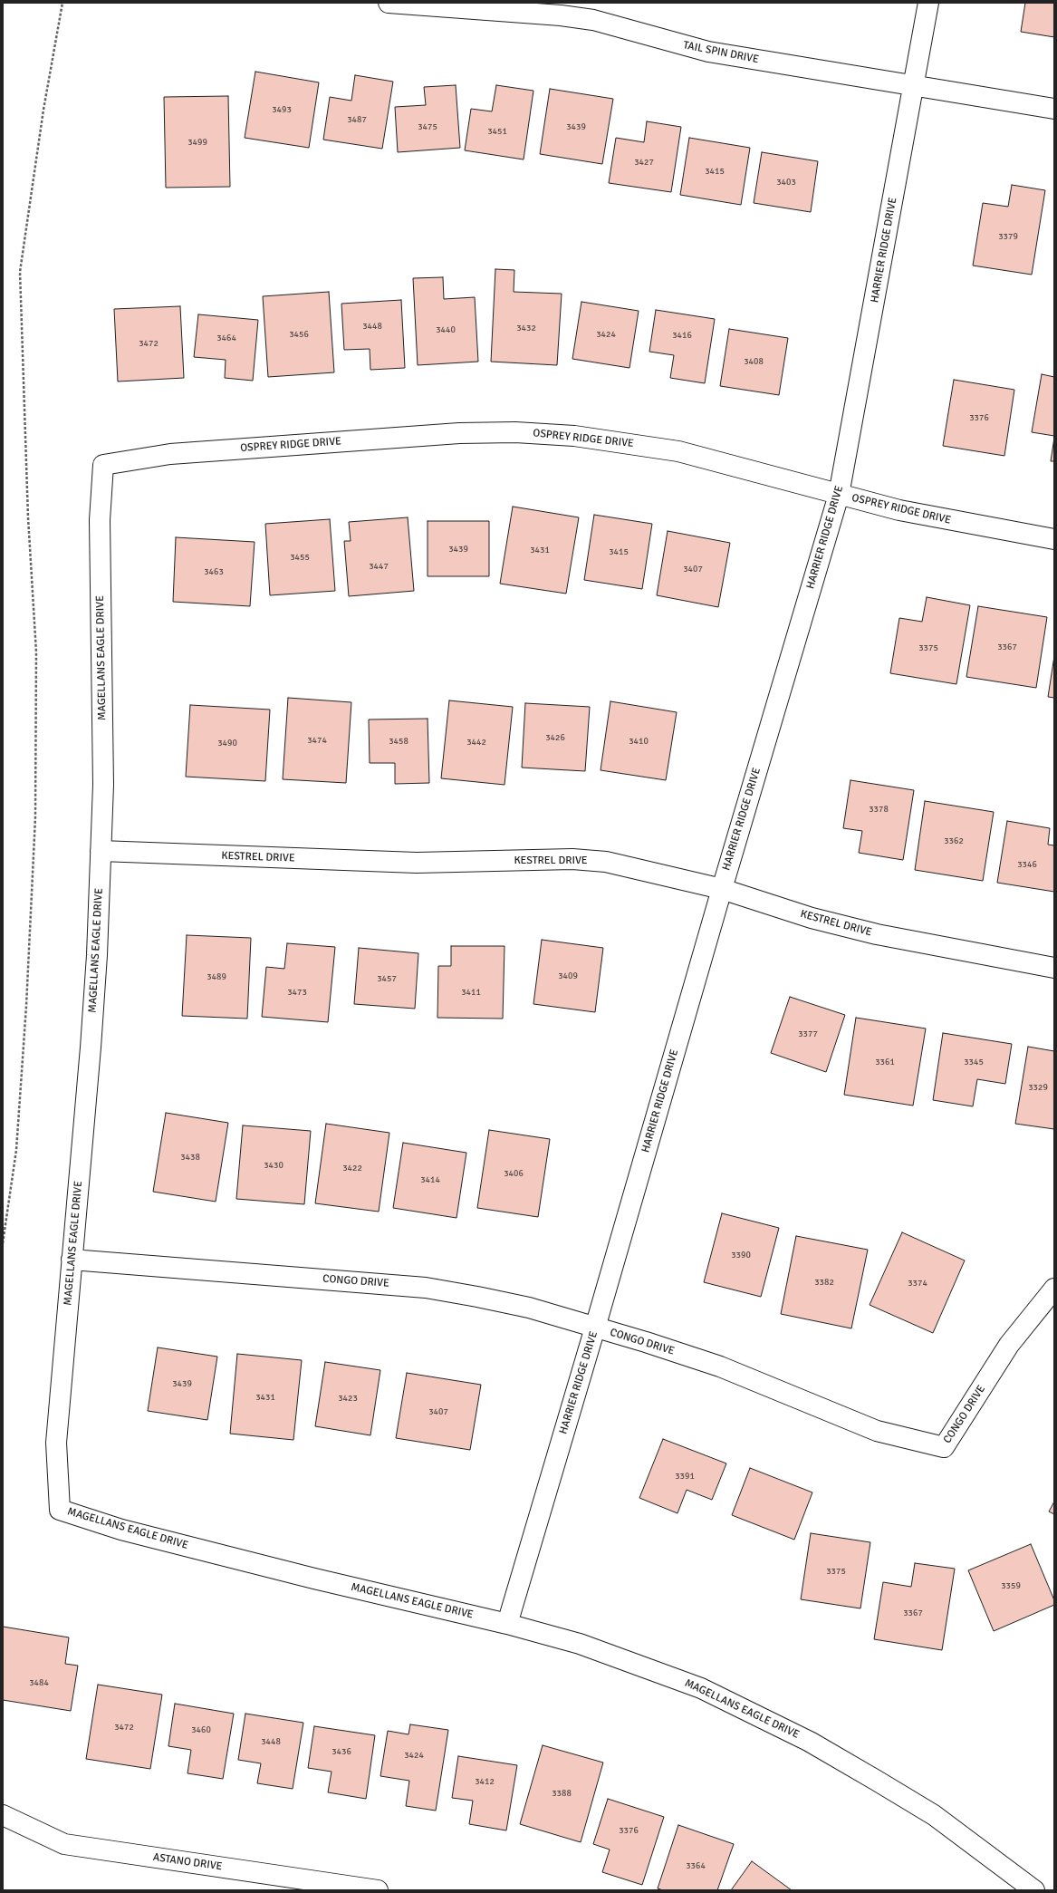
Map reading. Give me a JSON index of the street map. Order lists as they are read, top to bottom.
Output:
{
  "streets": {
    "street": [
      "TAIL SPIN DRIVE",
      "HARRIER RIDGE DRIVE",
      "OSPREY RIDGE DRIVE",
      "MAGELLANS EAGLE DRIVE",
      "KESTREL DRIVE",
      "CONGO DRIVE",
      "ASTANO DRIVE"
    ]
  },
  "crossings": [
    ["TAIL SPIN DRIVE", "HARRIER RIDGE DRIVE"],
    ["HARRIER RIDGE DRIVE", "OSPREY RIDGE DRIVE"],
    ["HARRIER RIDGE DRIVE", "MAGELLANS EAGLE DRIVE"],
    ["HARRIER RIDGE DRIVE", "KESTREL DRIVE"],
    ["HARRIER RIDGE DRIVE", "CONGO DRIVE"],
    ["OSPREY RIDGE DRIVE", "MAGELLANS EAGLE DRIVE"],
    ["MAGELLANS EAGLE DRIVE", "KESTREL DRIVE"],
    ["MAGELLANS EAGLE DRIVE", "CONGO DRIVE"]
  ],
  "house_numbers": [
    "3493",
    "3487",
    "3475",
    "3439",
    "3451",
    "3499",
    "3427",
    "3415",
    "3403",
    "3379",
    "3448",
    "3432",
    "3440",
    "3456",
    "3424",
    "3416",
    "3464",
    "3472",
    "3408",
    "3376",
    "3439",
    "3431",
    "3415",
    "3455",
    "3447",
    "3407",
    "3463",
    "3367",
    "3375",
    "3426",
    "3474",
    "3458",
    "3410",
    "3442",
    "3490",
    "3378",
    "3362",
    "3346",
    "3409",
    "3489",
    "3457",
    "3473",
    "3411",
    "3377",
    "3361",
    "3345",
    "3329",
    "3438",
    "3430",
    "3422",
    "3406",
    "3414",
    "3390",
    "3382",
    "3374",
    "3439",
    "3431",
    "3423",
    "3407",
    "3391",
    "3375",
    "3359",
    "3367",
    "3484",
    "3472",
    "3460",
    "3448",
    "3436",
    "3424",
    "3412",
    "3388",
    "3376",
    "3364"
  ]
}
